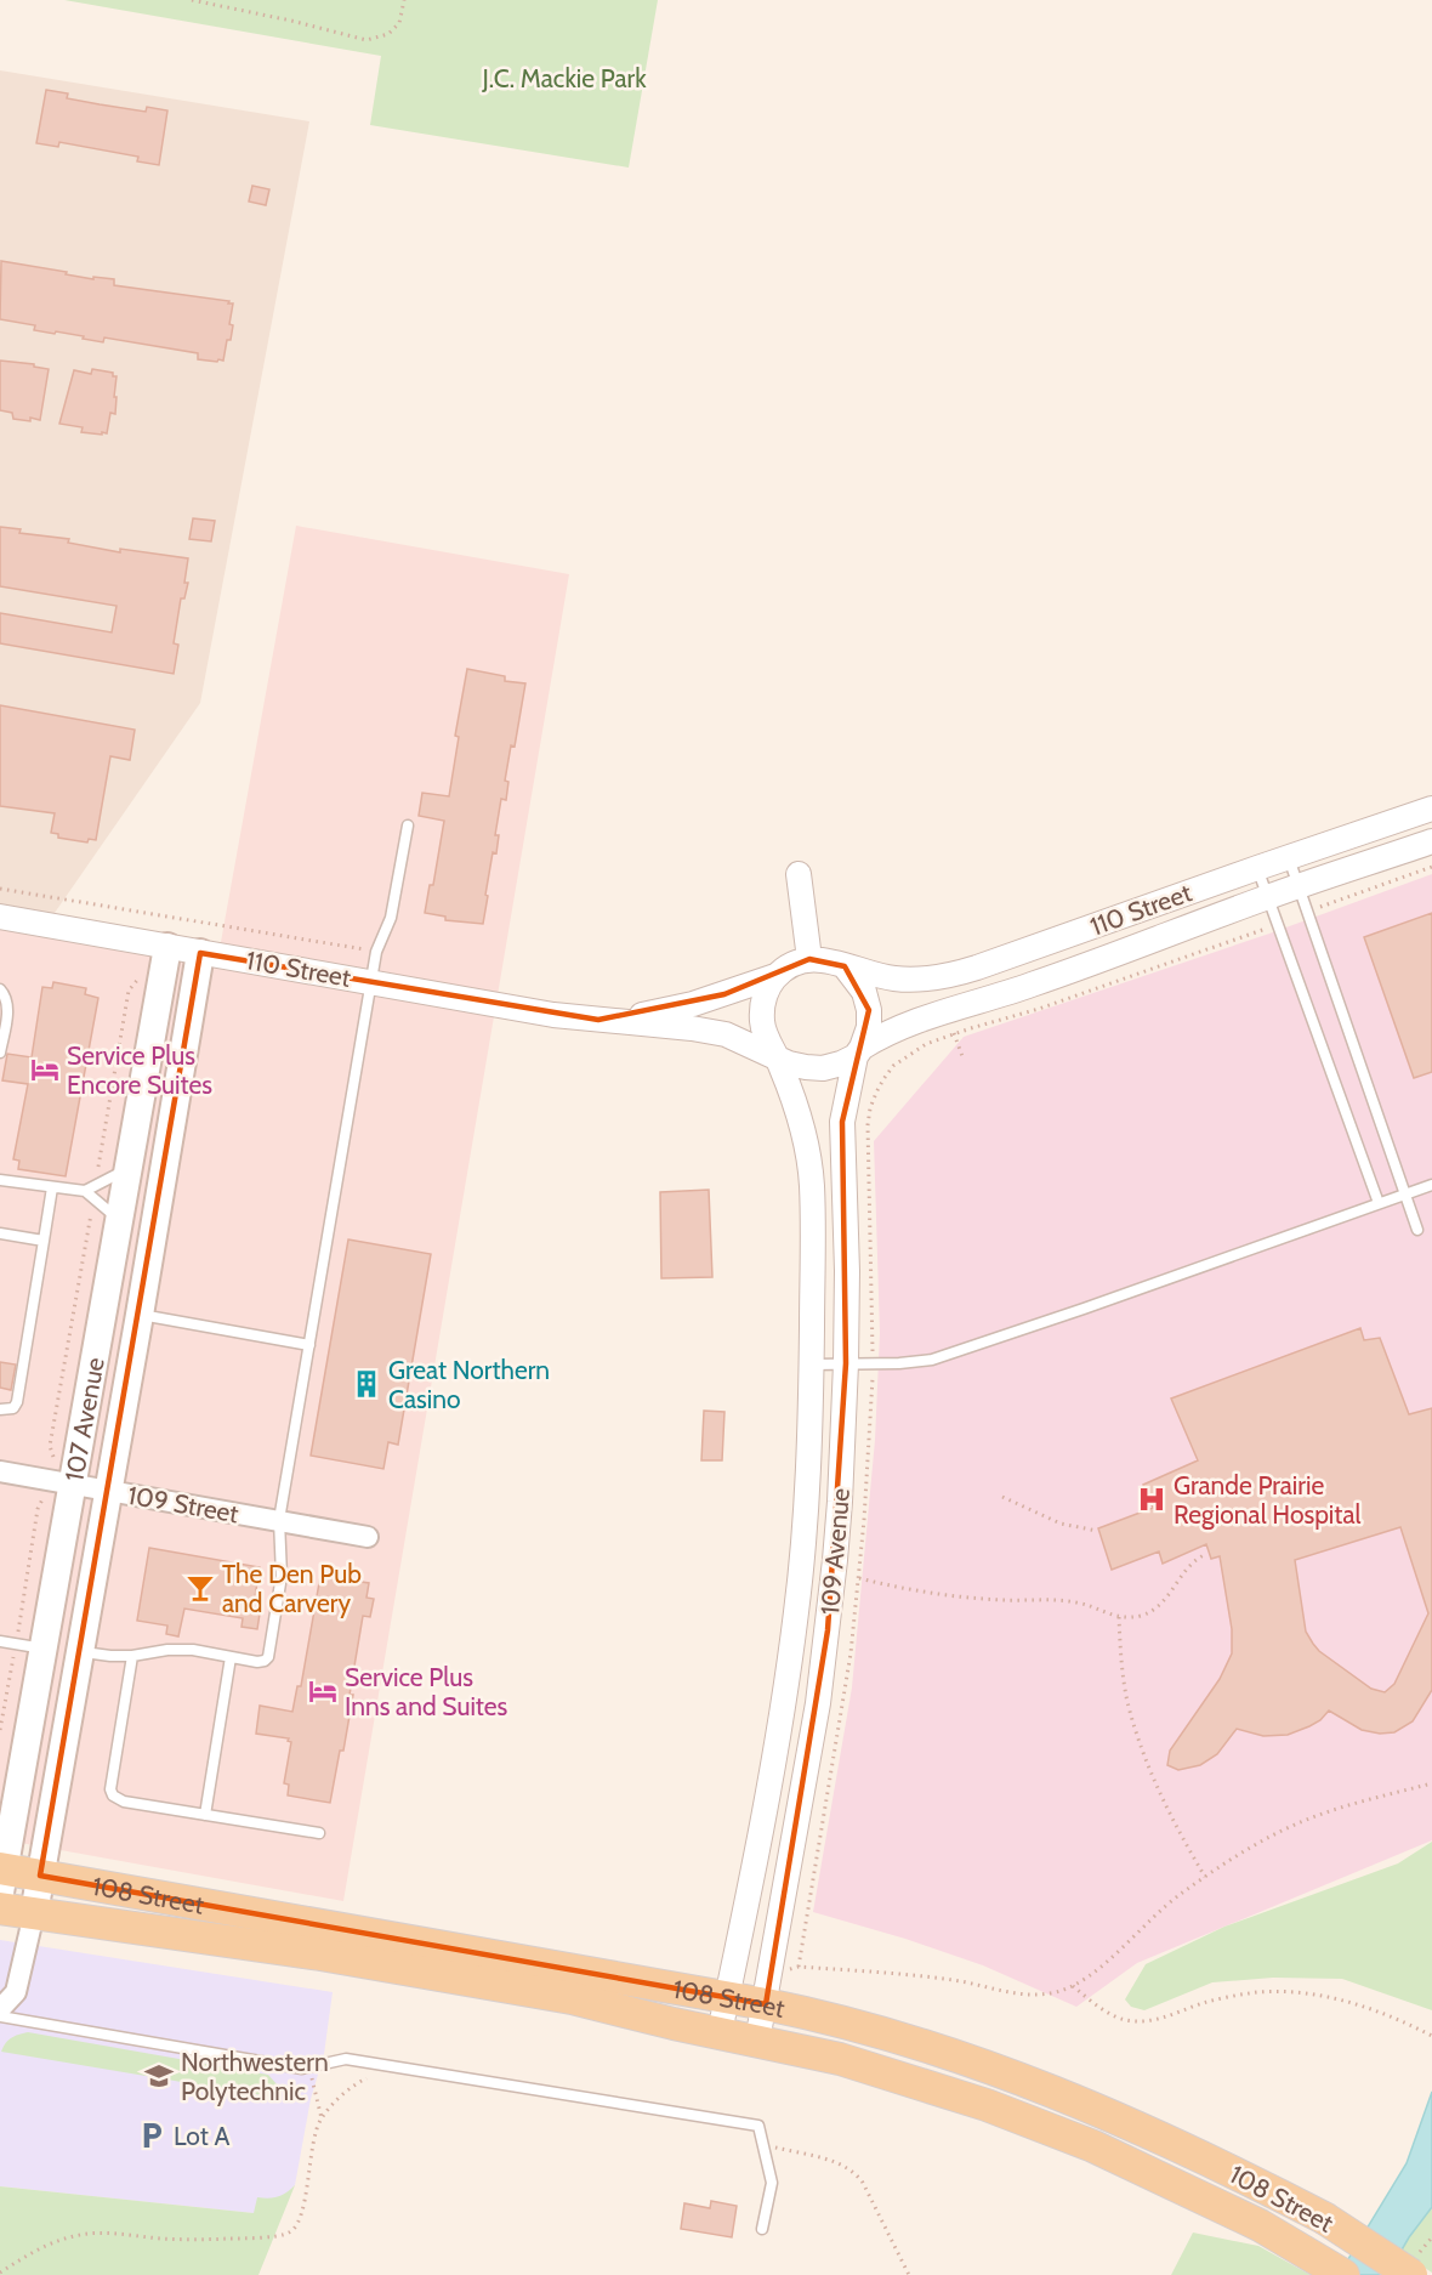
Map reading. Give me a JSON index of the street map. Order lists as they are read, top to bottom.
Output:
{
  "streets": {
    "main road": ["107 Avenue", "108 Street"],
    "street": ["110 Street", "109 Street", "109 Avenue"]
  },
  "crossings": [
    ["110 Street", "107 Avenue"],
    ["110 Street", "109 Avenue"],
    ["107 Avenue", "109 Street"],
    ["107 Avenue", "108 Street"],
    ["109 Avenue", "108 Street"]
  ],
  "parks": ["J.C. Mackie Park"],
  "places": {
    "hotel": ["Service Plus Encore Suites", "Service Plus Inns and Suites"],
    "building": ["Great Northern Casino"],
    "hospital": ["Grande Prairie Regional Hospital"],
    "bar": ["The Den Pub and Carvery"],
    "school or university": ["Northwestern Polytechnic"],
    "parking": ["Lot A"]
  }
}
